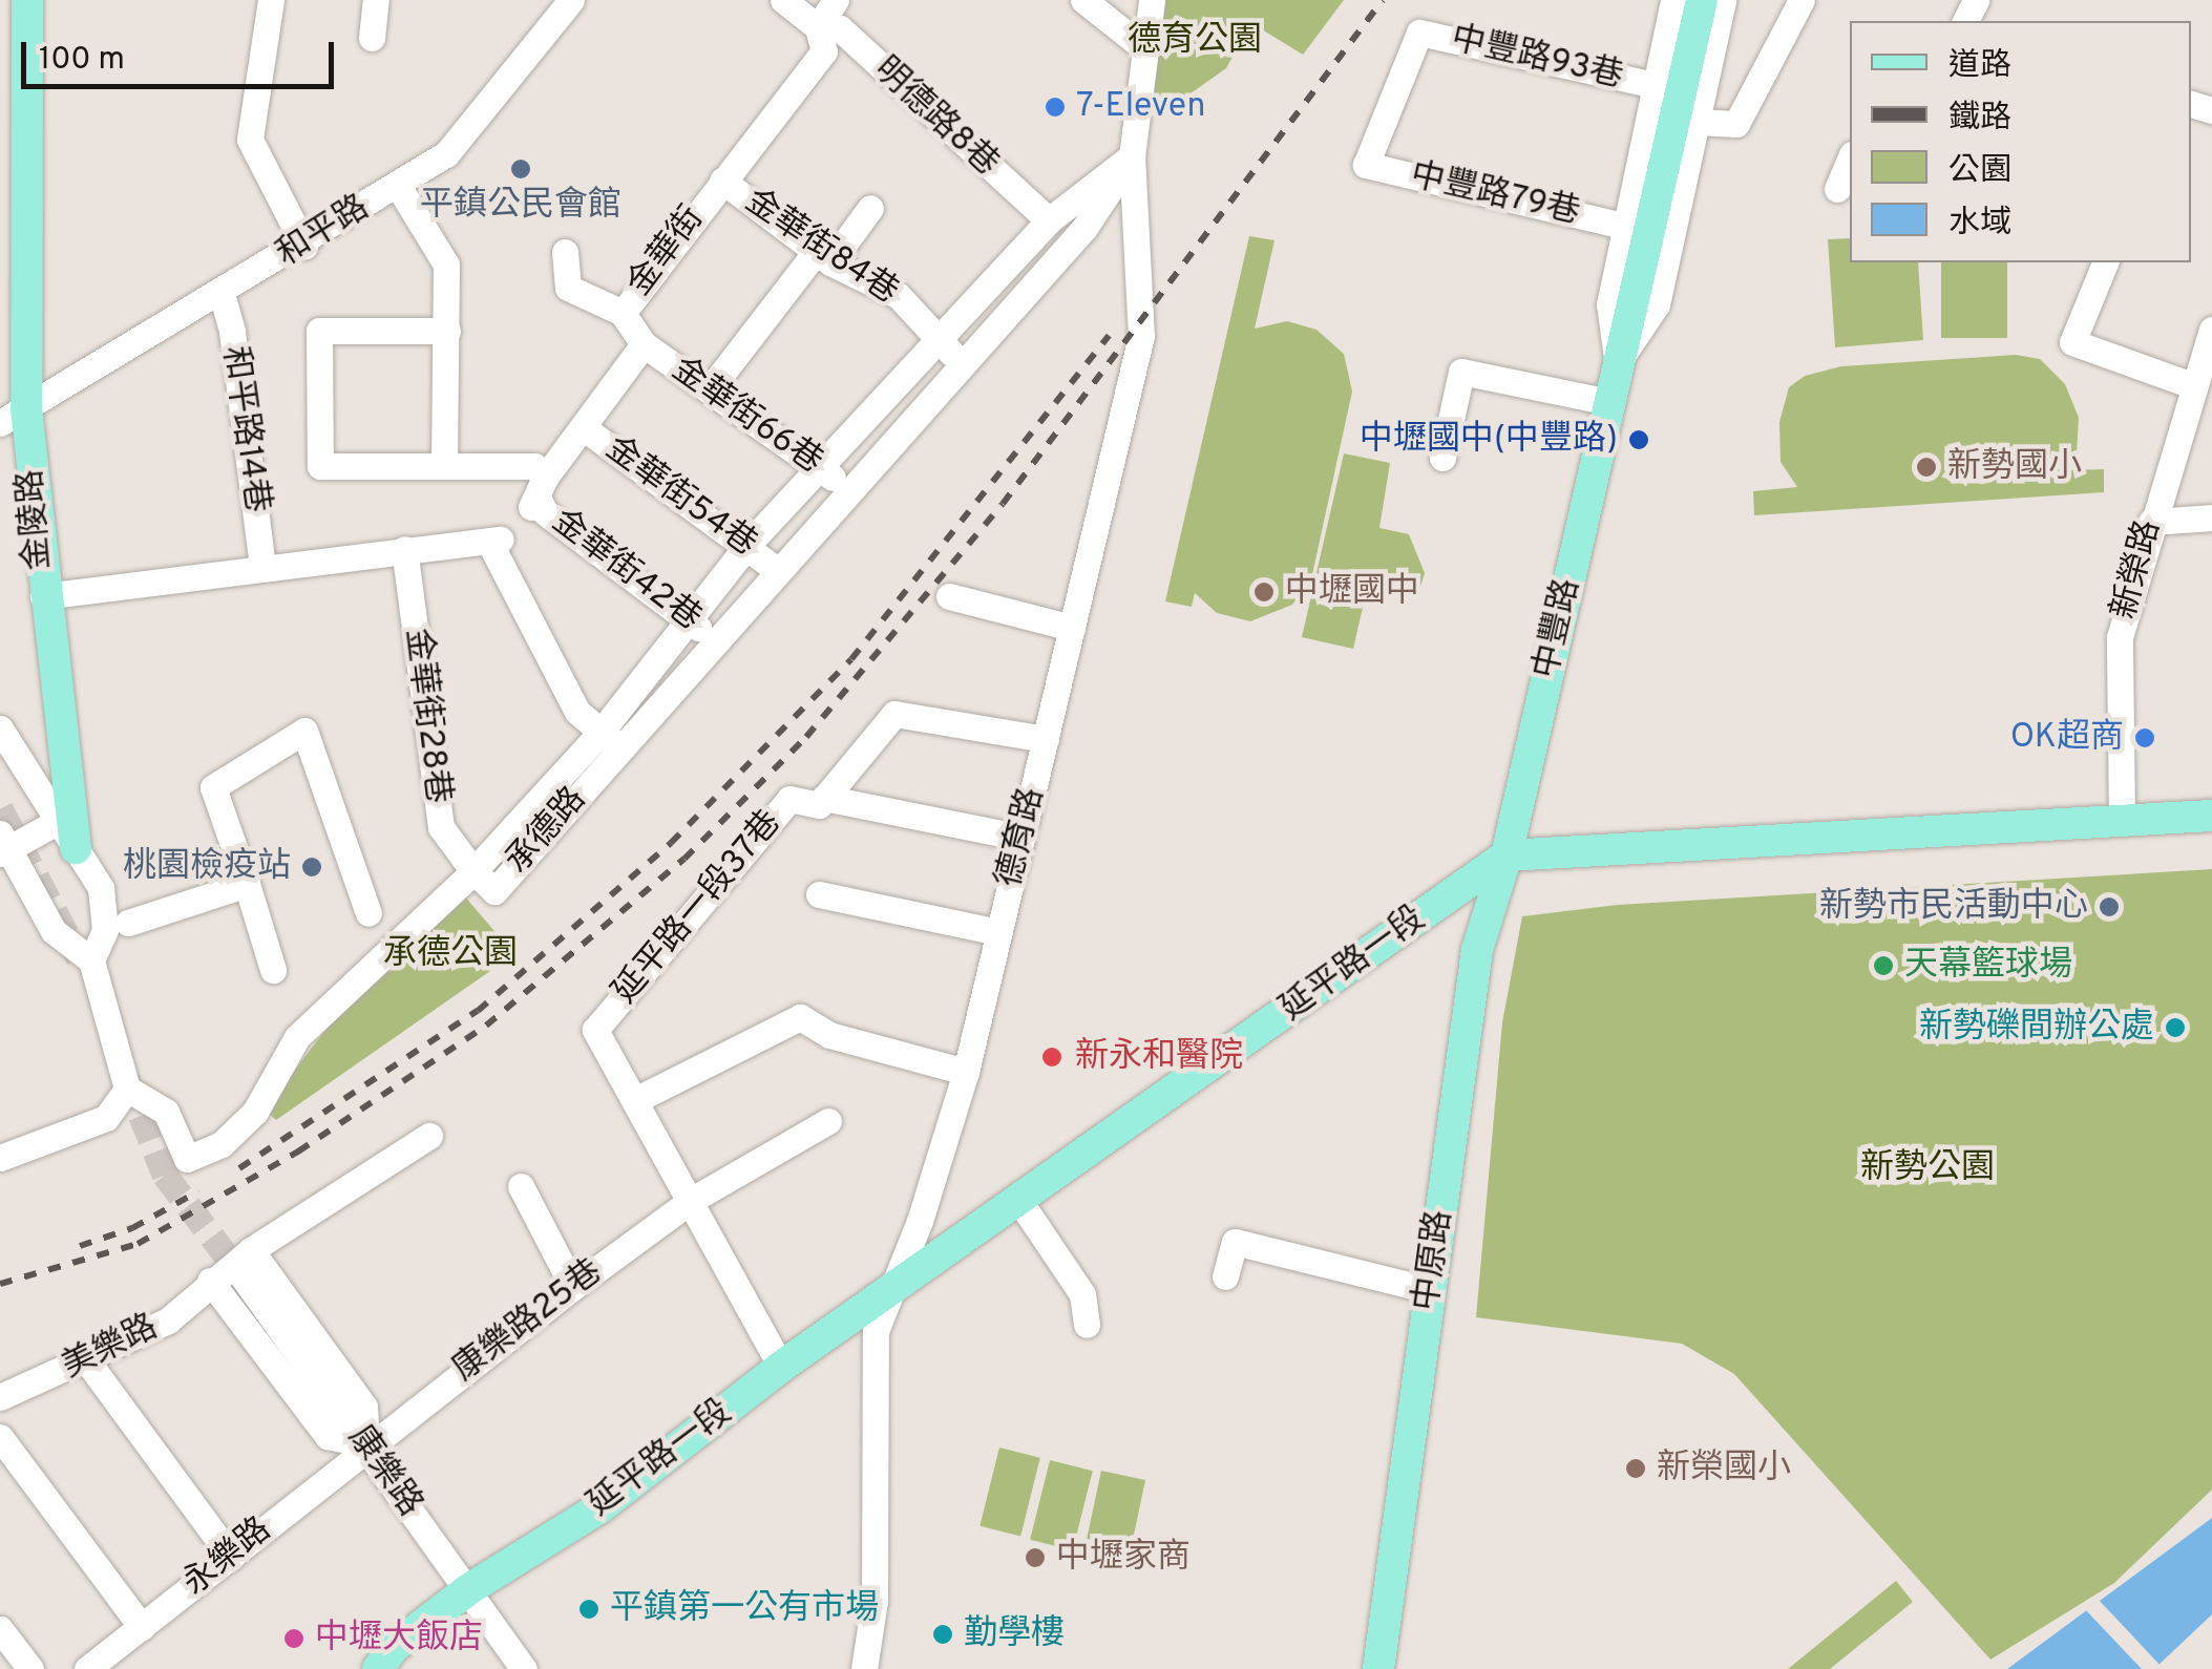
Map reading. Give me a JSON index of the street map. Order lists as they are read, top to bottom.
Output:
{
  "streets": {
    "main road": [
      "金陵路",
      "中豐路",
      "延平路一段",
      "中原路"
    ],
    "street": [
      "中豐路93巷",
      "明德路8巷",
      "中豐路79巷",
      "和平路",
      "金華街84巷",
      "金華街",
      "金華街66巷",
      "和平路14巷",
      "金華街54巷",
      "新榮路",
      "金華街42巷",
      "金華街28巷",
      "承德路",
      "德育路",
      "延平路一段37巷",
      "康樂路25巷",
      "美樂路",
      "康樂路",
      "永樂路"
    ]
  },
  "crossings": [
    ["中豐路93巷", "中豐路79巷"],
    ["中豐路93巷", "中豐路"],
    ["明德路8巷", "金華街"],
    ["明德路8巷", "承德路"],
    ["和平路", "和平路14巷"],
    ["和平路", "金陵路"],
    ["金華街84巷", "金華街"],
    ["金華街84巷", "承德路"],
    ["金華街", "金華街66巷"],
    ["金華街", "金華街54巷"],
    ["金華街", "金華街42巷"],
    ["金華街66巷", "承德路"],
    ["金華街54巷", "承德路"],
    ["金華街42巷", "承德路"],
    ["中豐路", "延平路一段"],
    ["中豐路", "中原路"],
    ["金華街28巷", "承德路"],
    ["承德路", "德育路"],
    ["德育路", "延平路一段37巷"],
    ["德育路", "延平路一段"],
    ["延平路一段37巷", "延平路一段"],
    ["延平路一段37巷", "康樂路25巷"],
    ["延平路一段", "中原路"],
    ["延平路一段", "康樂路"],
    ["康樂路25巷", "康樂路"],
    ["康樂路25巷", "永樂路"],
    ["美樂路", "康樂路"],
    ["康樂路", "永樂路"]
  ],
  "parks": ["德育公園", "承德公園", "新勢公園"],
  "places": [
    "7-Eleven",
    "平鎮公民會館",
    "中壢國中(中豐路)",
    "新勢國小",
    "中壢國中",
    "OK超商",
    "桃園檢疫站",
    "新勢市民活動中心",
    "天幕籃球場",
    "新勢礫間辦公處",
    "新永和醫院",
    "新榮國小",
    "中壢家商",
    "平鎮第一公有市場",
    "勤學樓",
    "中壢大飯店"
  ],
  "legend": [
    "道路",
    "鐵路",
    "公園",
    "水域"
  ],
  "scale_bar": "100 m"
}
